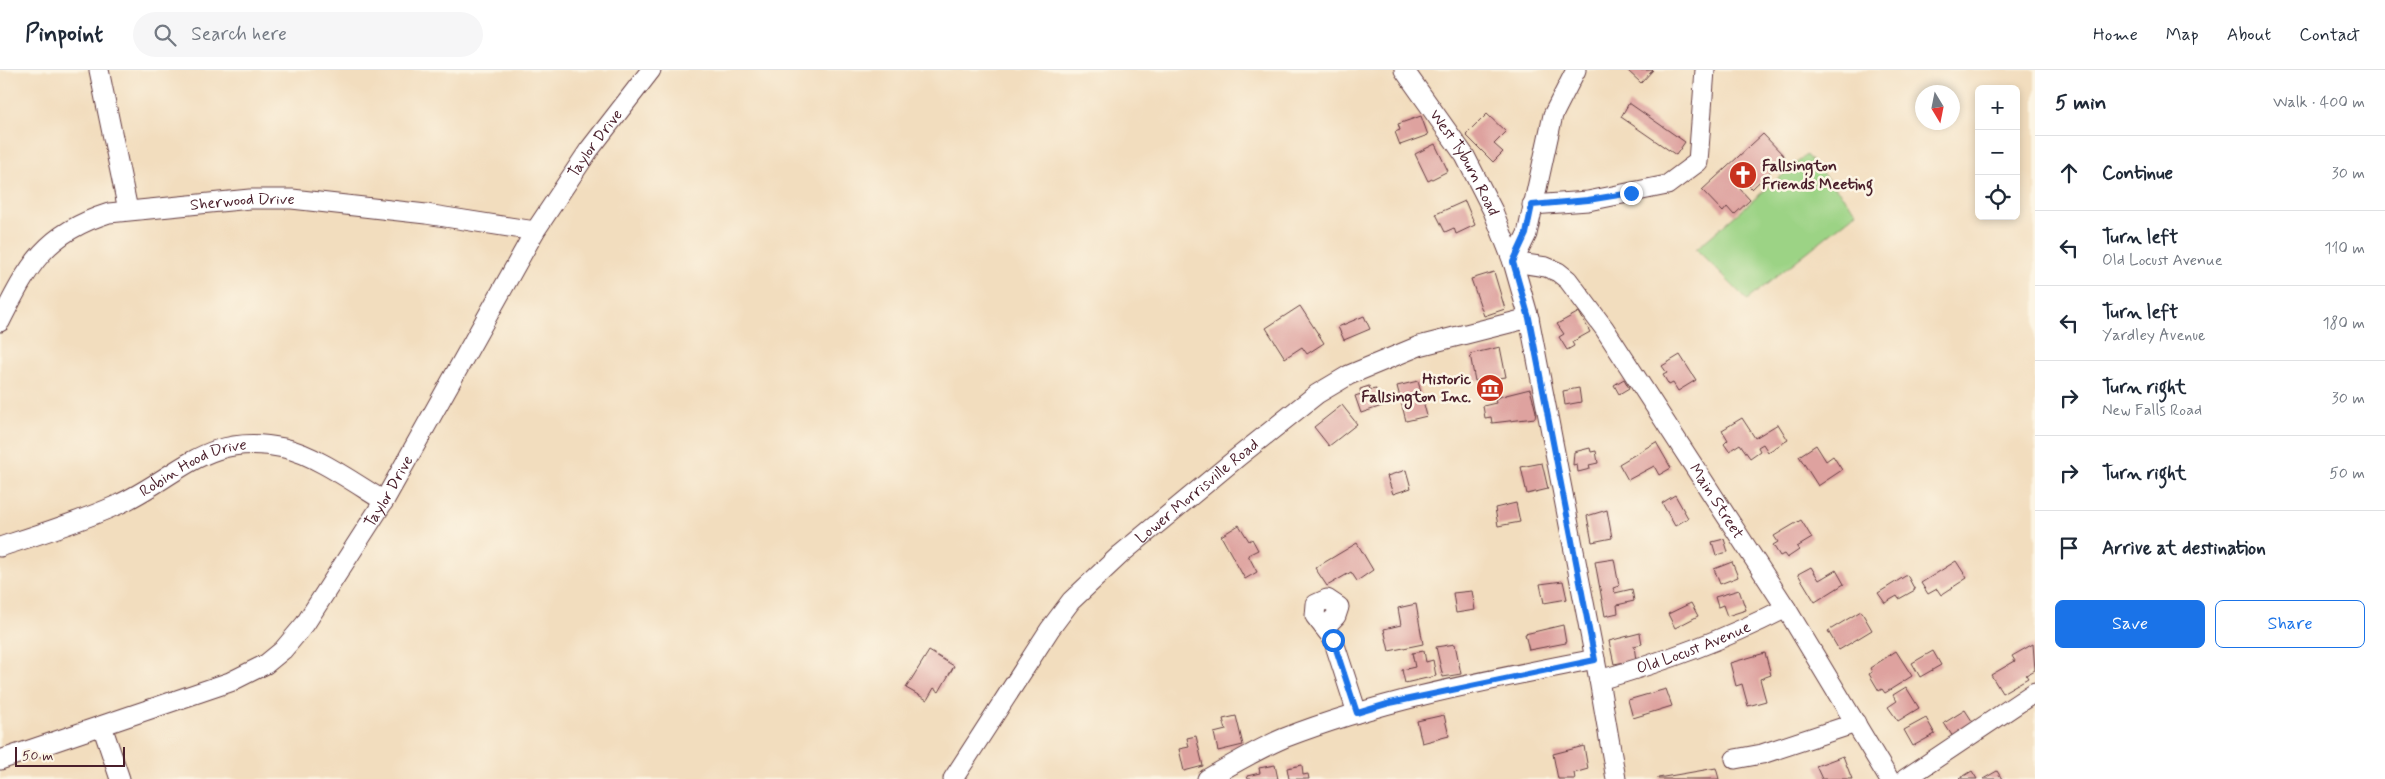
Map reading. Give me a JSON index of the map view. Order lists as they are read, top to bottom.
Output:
{
  "streets": {
    "street": [
      "Taylor Drive",
      "West Tyburn Road",
      "Sherwood Drive",
      "Robin Hood Drive",
      "Lower Morrisville Road",
      "Main Street",
      "Old Locust Avenue"
    ]
  },
  "crossings": [
    ["Taylor Drive", "Sherwood Drive"],
    ["Taylor Drive", "Robin Hood Drive"],
    ["West Tyburn Road", "Lower Morrisville Road"],
    ["West Tyburn Road", "Main Street"],
    ["West Tyburn Road", "Old Locust Avenue"],
    ["Main Street", "Old Locust Avenue"]
  ],
  "places": {
    "church": ["Fallsington Friends Meeting"],
    "museum": ["Historic Fallsington Inc."]
  },
  "scale_bar": "50 m",
  "north": "bottom",
  "page": {
    "header": "Pinpoint",
    "search": "Search here",
    "nav": [
      "Home",
      "Map",
      "About",
      "Contact"
    ],
    "heading": ["5 min", "Walk · 400 m"],
    "map_buttons": ["+", "−"],
    "list": [
      ["Continue", "30 m"],
      ["Turn left", "Old Locust Avenue", "110 m"],
      ["Turn left", "Yardley Avenue", "180 m"],
      ["Turn right", "New Falls Road", "30 m"],
      ["Turn right", "50 m"],
      "Arrive at destination"
    ],
    "buttons": ["Save", "Share"],
    "scale": "50 m"
  }
}
